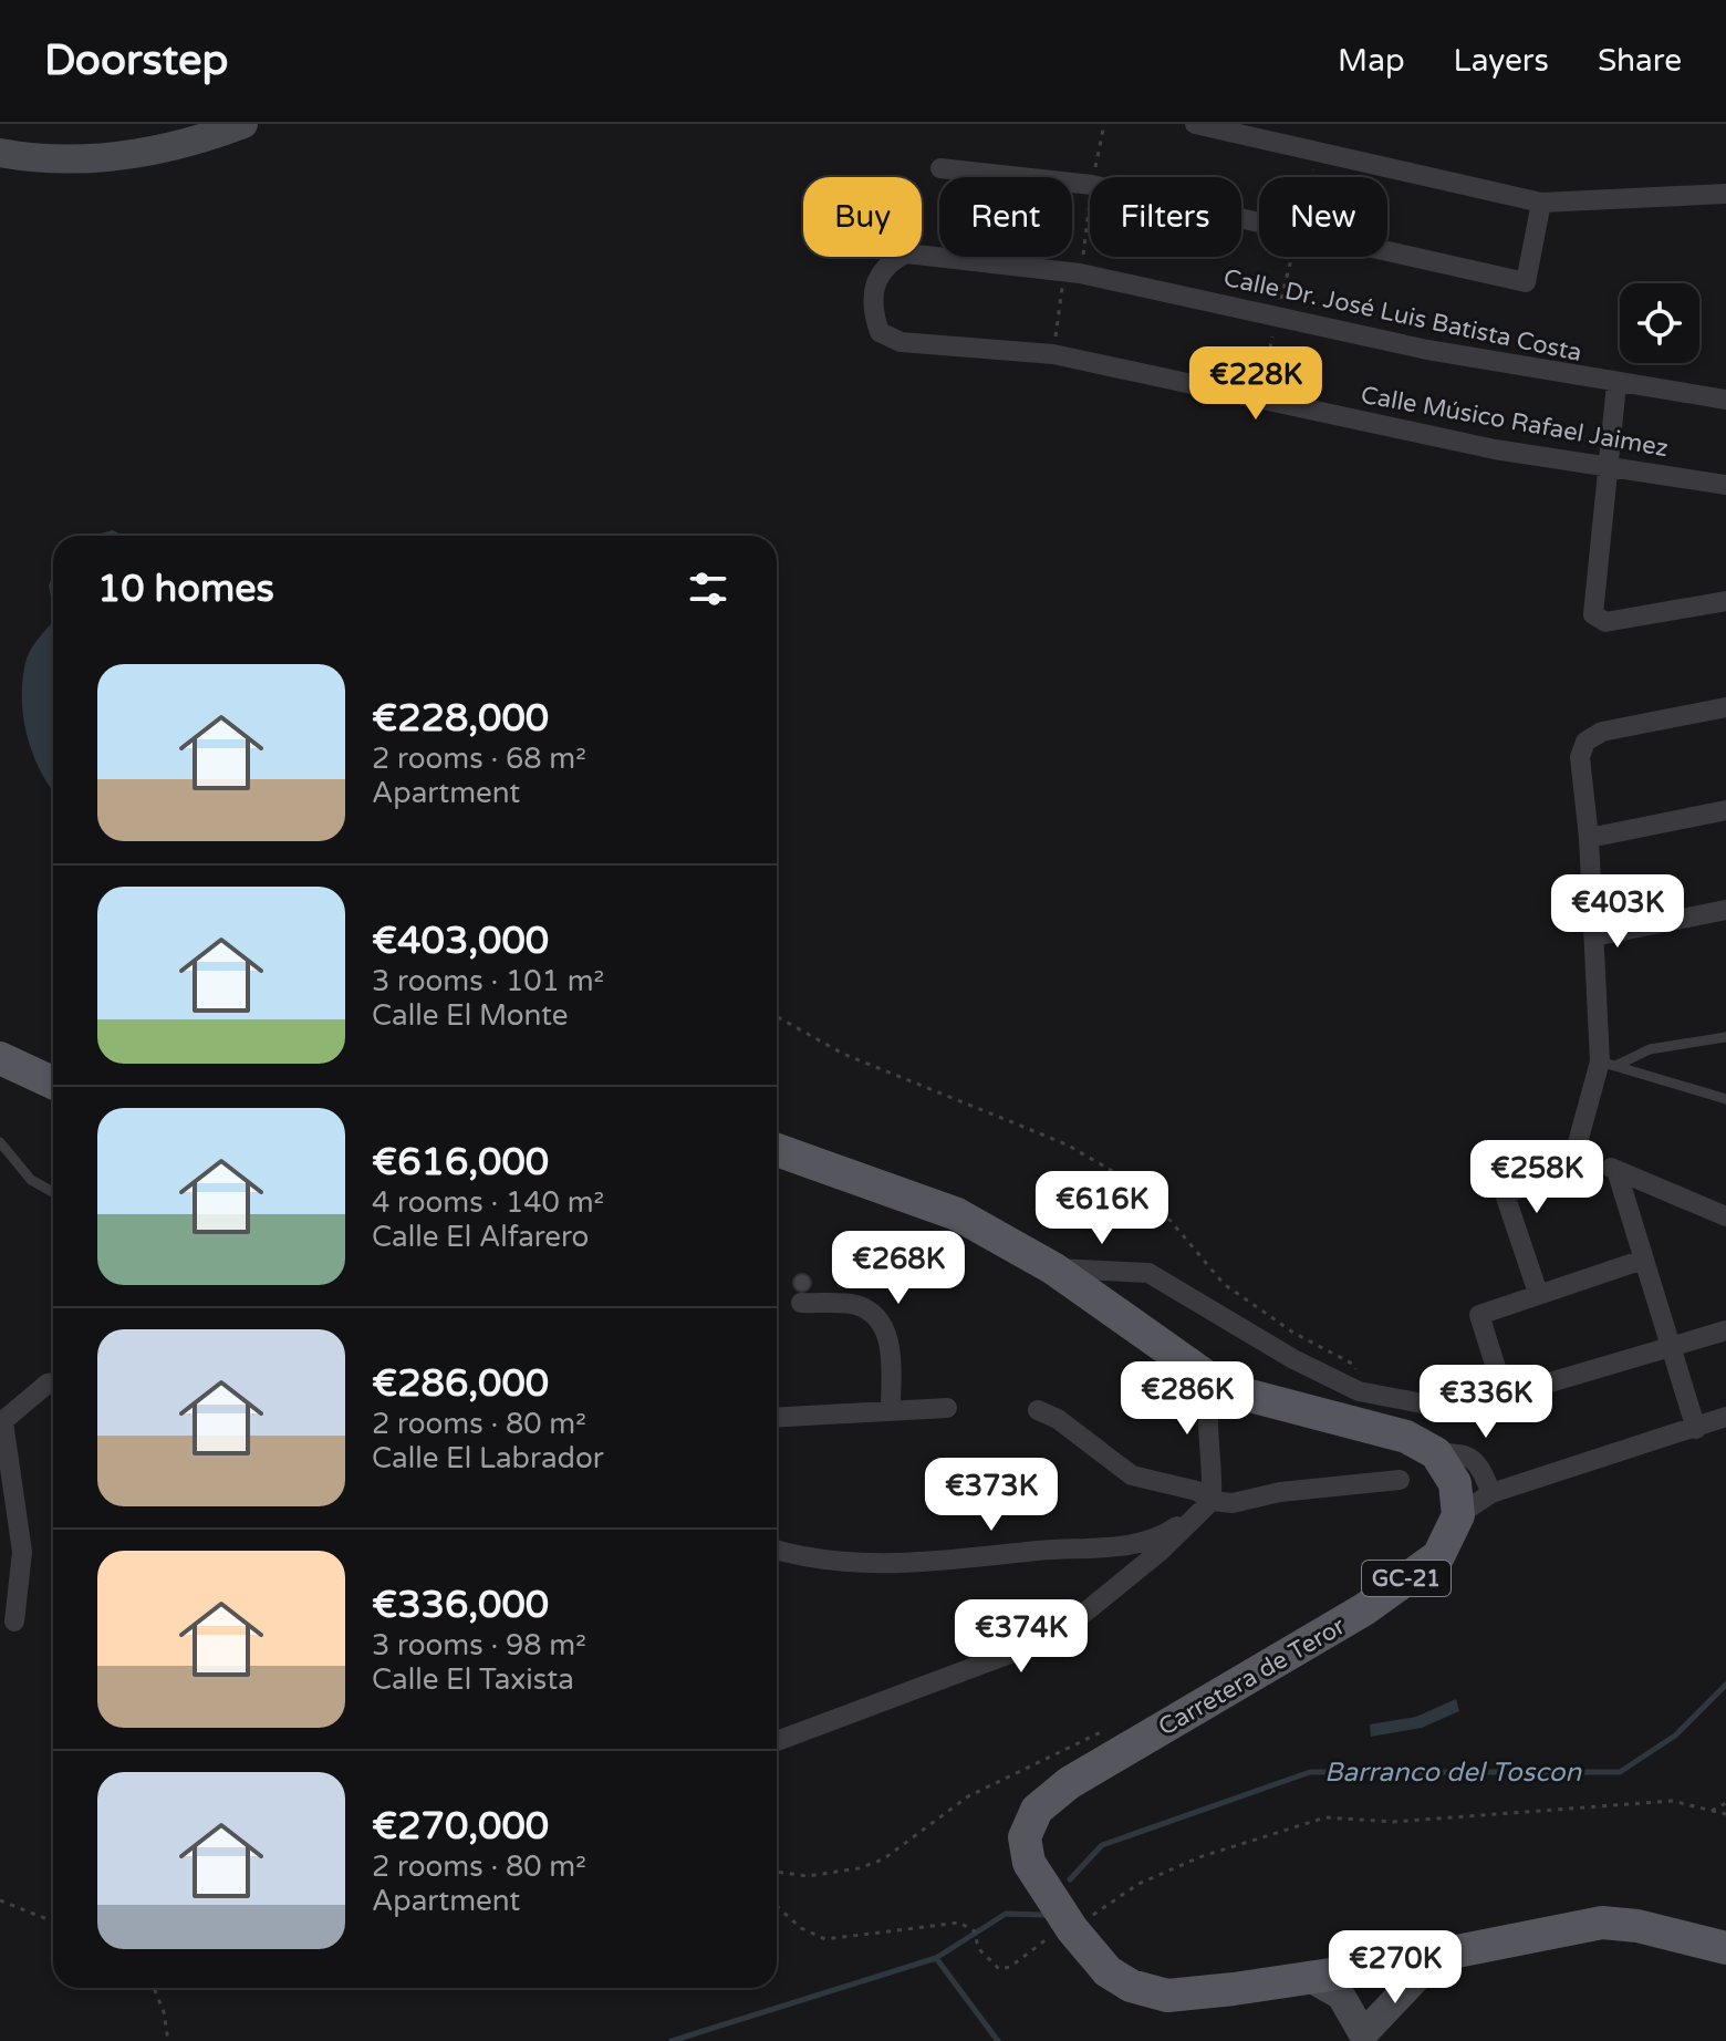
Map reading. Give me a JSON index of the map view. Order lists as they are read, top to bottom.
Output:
{
  "streets": {
    "main road": ["GC-21", "Carretera de Teror"],
    "street": ["Calle Dr. José Luis Batista Costa", "Calle Músico Rafael Jaimez"]
  },
  "crossings": [
    ["Calle Dr. José Luis Batista Costa", "Calle Músico Rafael Jaimez"]
  ],
  "water": ["Barranco del Toscon"],
  "page": {
    "header": "Doorstep",
    "nav": ["Map", "Layers", "Share"],
    "chip": [
      "Buy",
      "Rent",
      "Filters",
      "New"
    ],
    "price": [
      "€228K",
      "€403K",
      "€258K",
      "€616K",
      "€268K",
      "€286K",
      "€336K",
      "€373K",
      "€374K",
      "€270K"
    ],
    "heading": "10 homes",
    "list": [
      {
        "name": "€228,000",
        "note": "2 rooms · 68 m² · Apartment"
      },
      {
        "name": "€403,000",
        "note": "3 rooms · 101 m² · Calle El Monte"
      },
      {
        "name": "€616,000",
        "note": "4 rooms · 140 m² · Calle El Alfarero"
      },
      {
        "name": "€286,000",
        "note": "2 rooms · 80 m² · Calle El Labrador"
      },
      {
        "name": "€336,000",
        "note": "3 rooms · 98 m² · Calle El Taxista"
      },
      {
        "name": "€270,000",
        "note": "2 rooms · 80 m² · Apartment"
      }
    ]
  }
}
